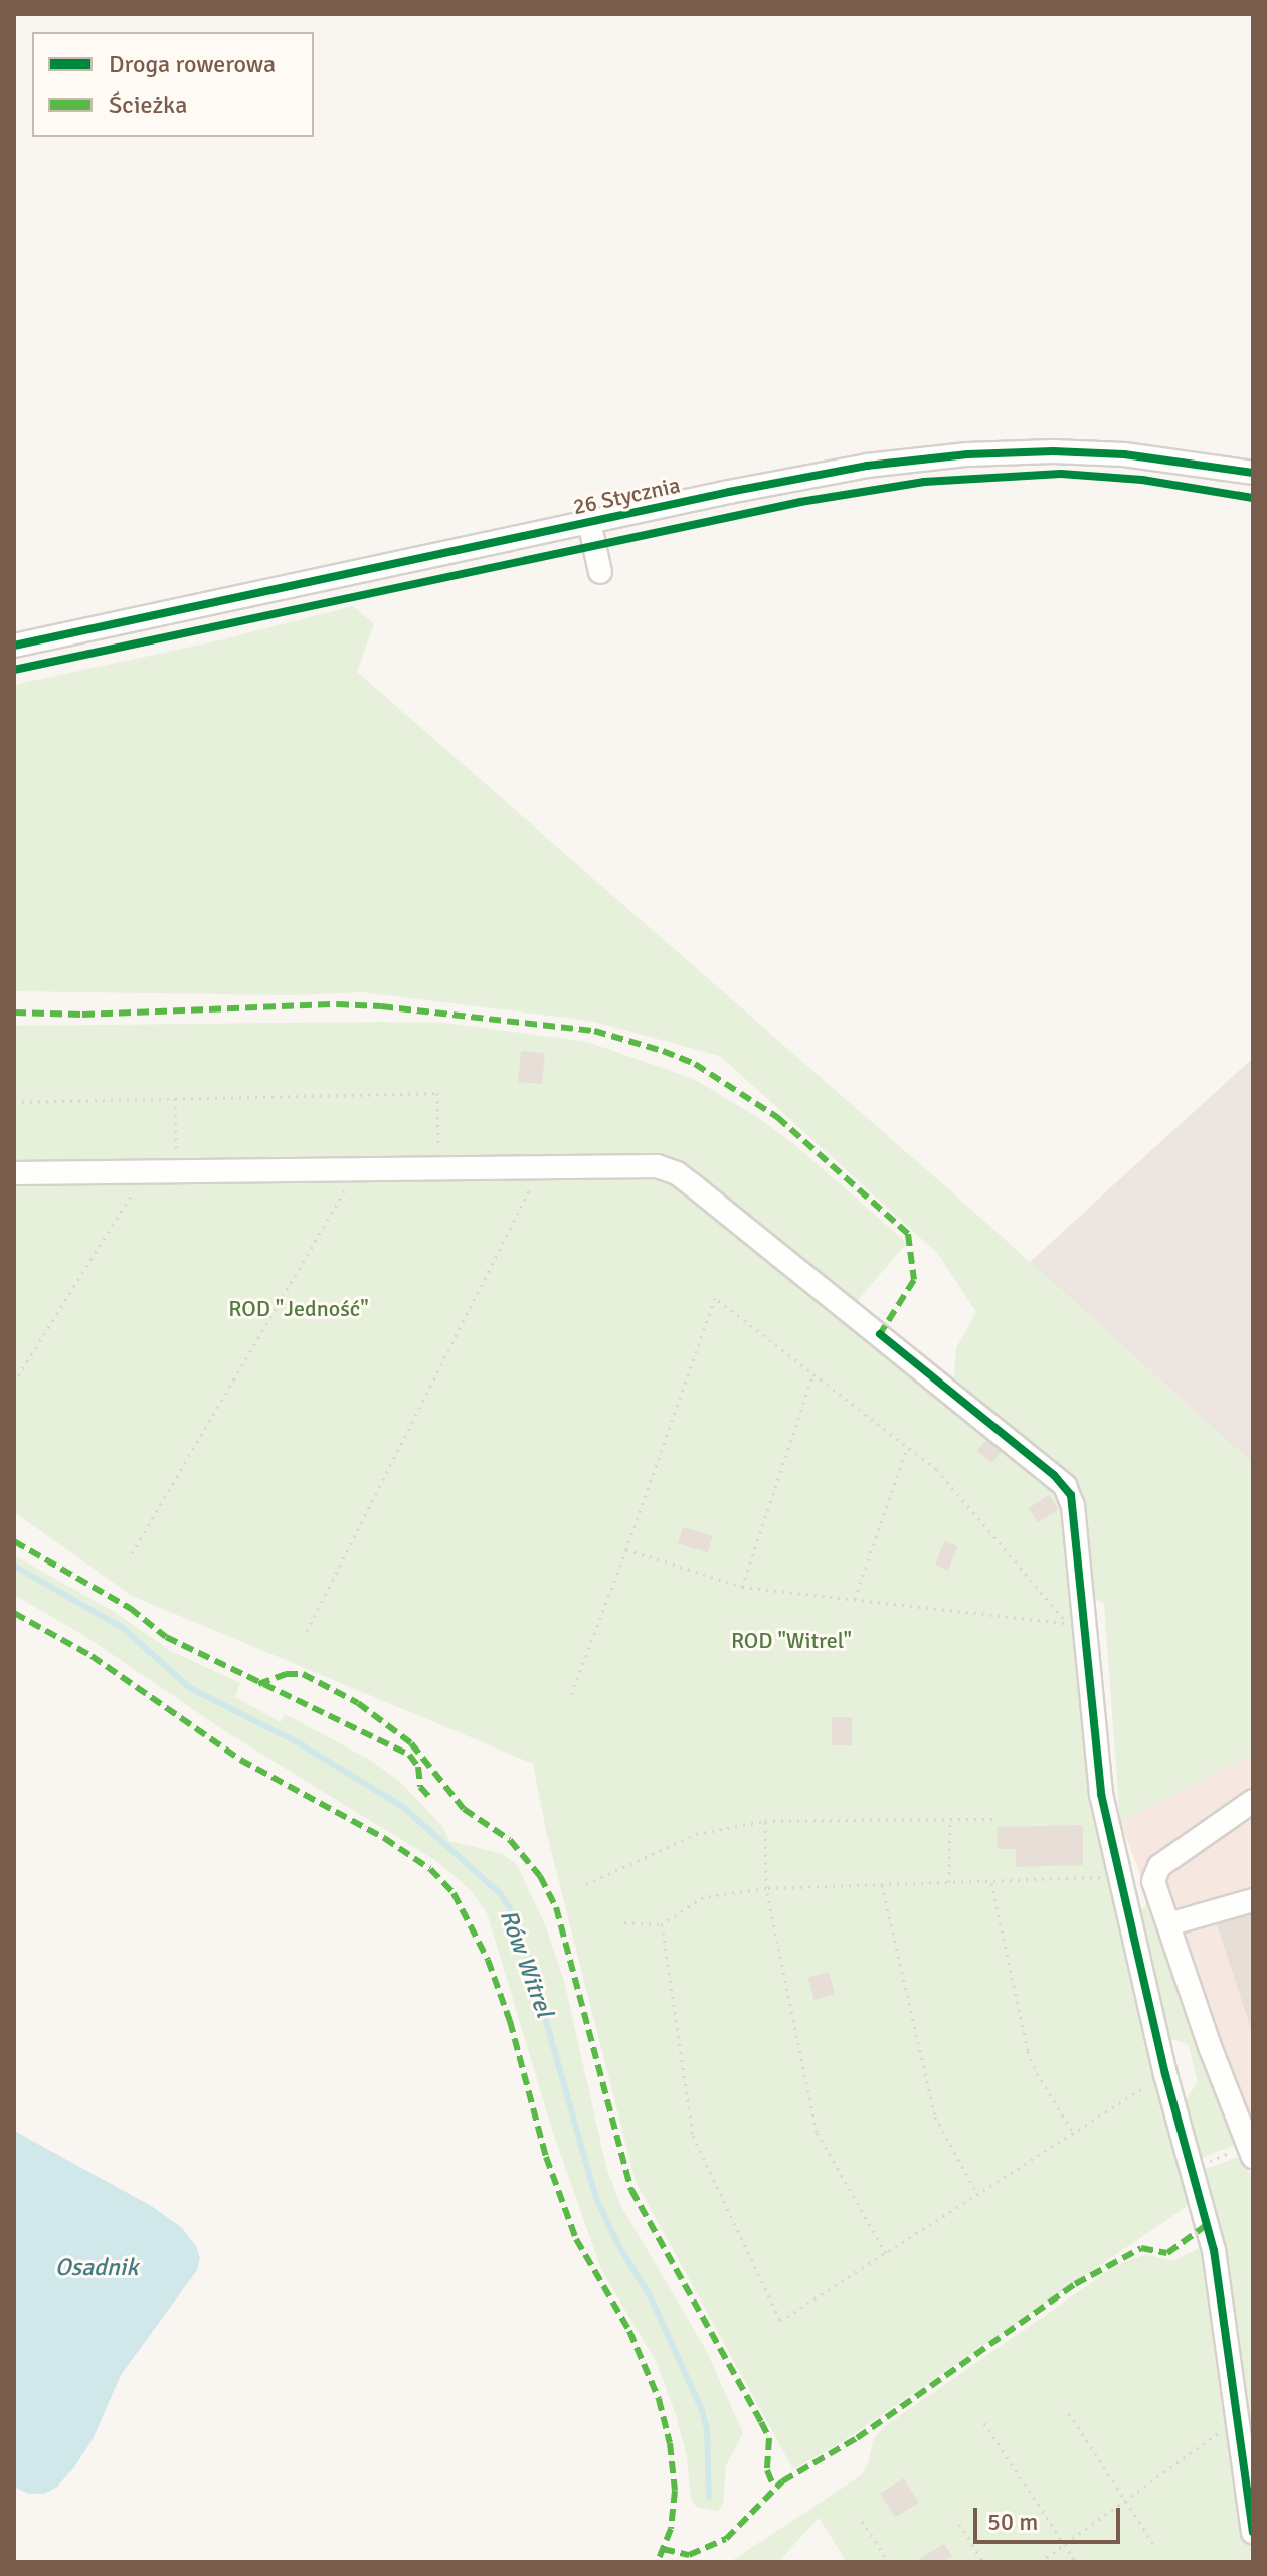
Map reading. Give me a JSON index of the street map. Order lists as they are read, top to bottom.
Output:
{
  "streets": {
    "street": ["26 Stycznia"]
  },
  "water": ["Rów Witrel", "Osadnik"],
  "parks": ["ROD \"Jedność\"", "ROD \"Witrel\""],
  "legend": ["Droga rowerowa", "Ścieżka"],
  "scale_bar": "50 m"
}
